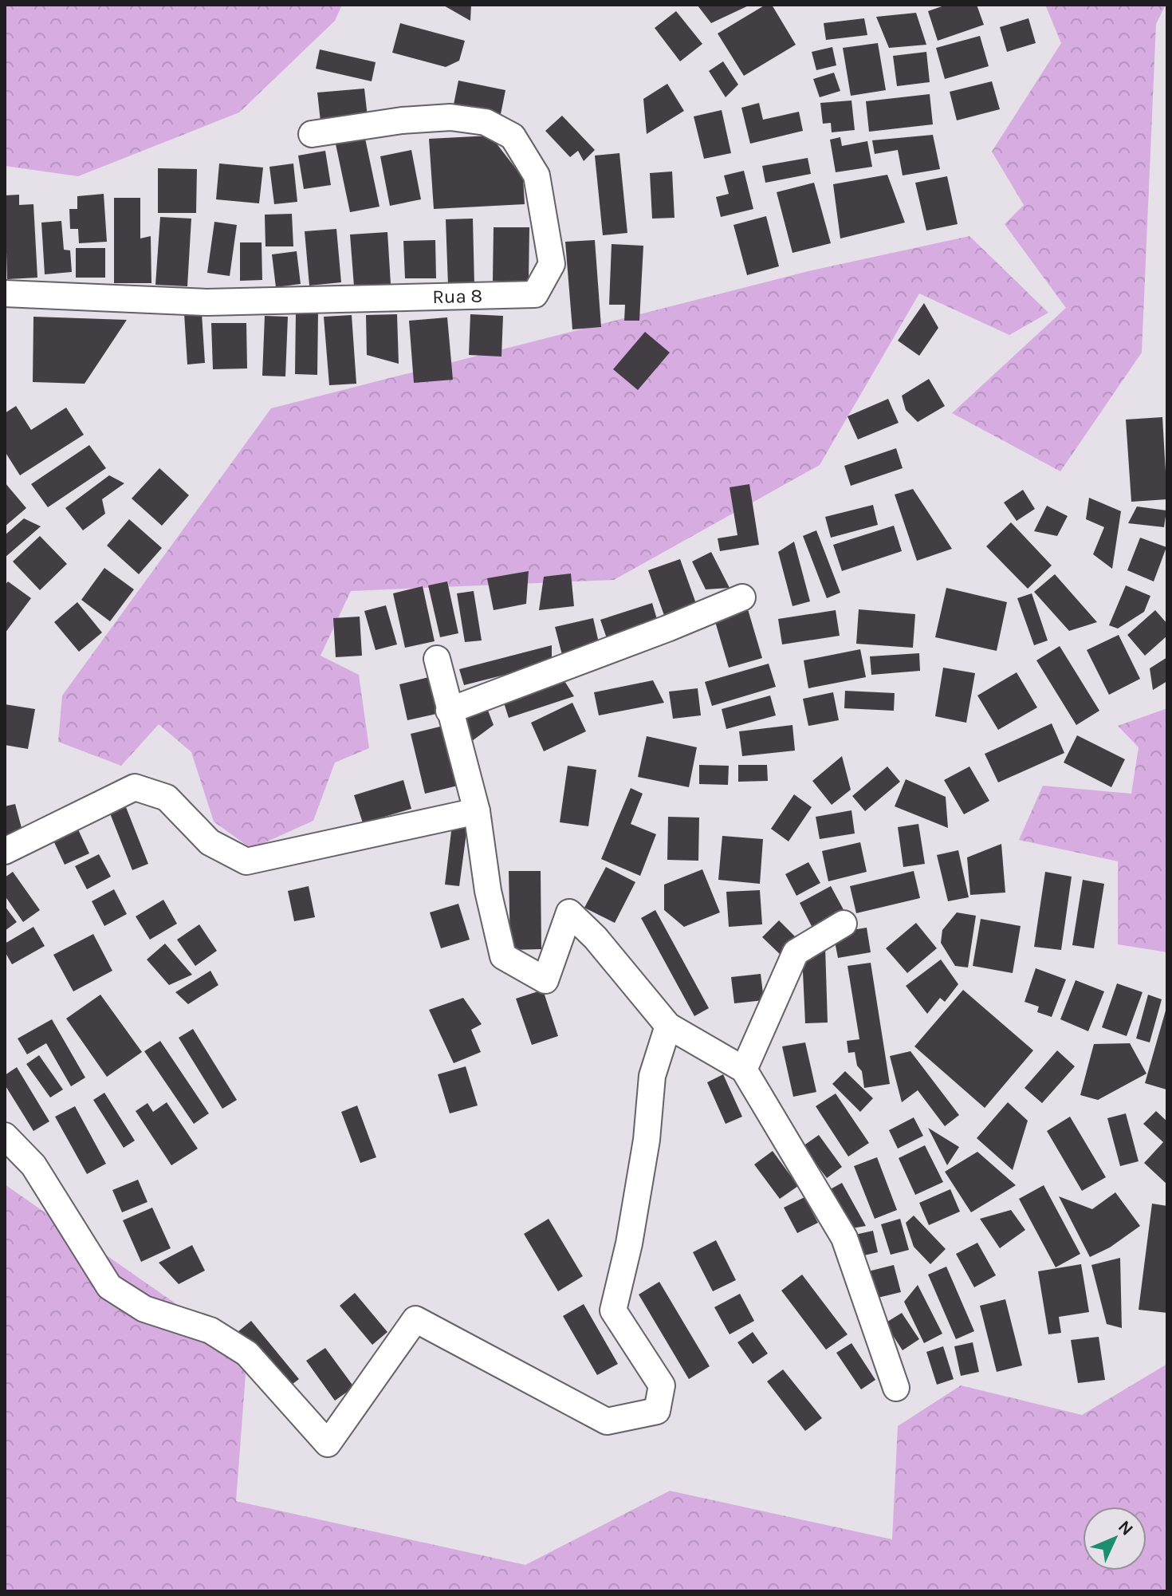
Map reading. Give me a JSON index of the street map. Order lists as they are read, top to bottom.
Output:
{
  "streets": {
    "street": ["Rua 8"]
  },
  "north": "top right"
}
